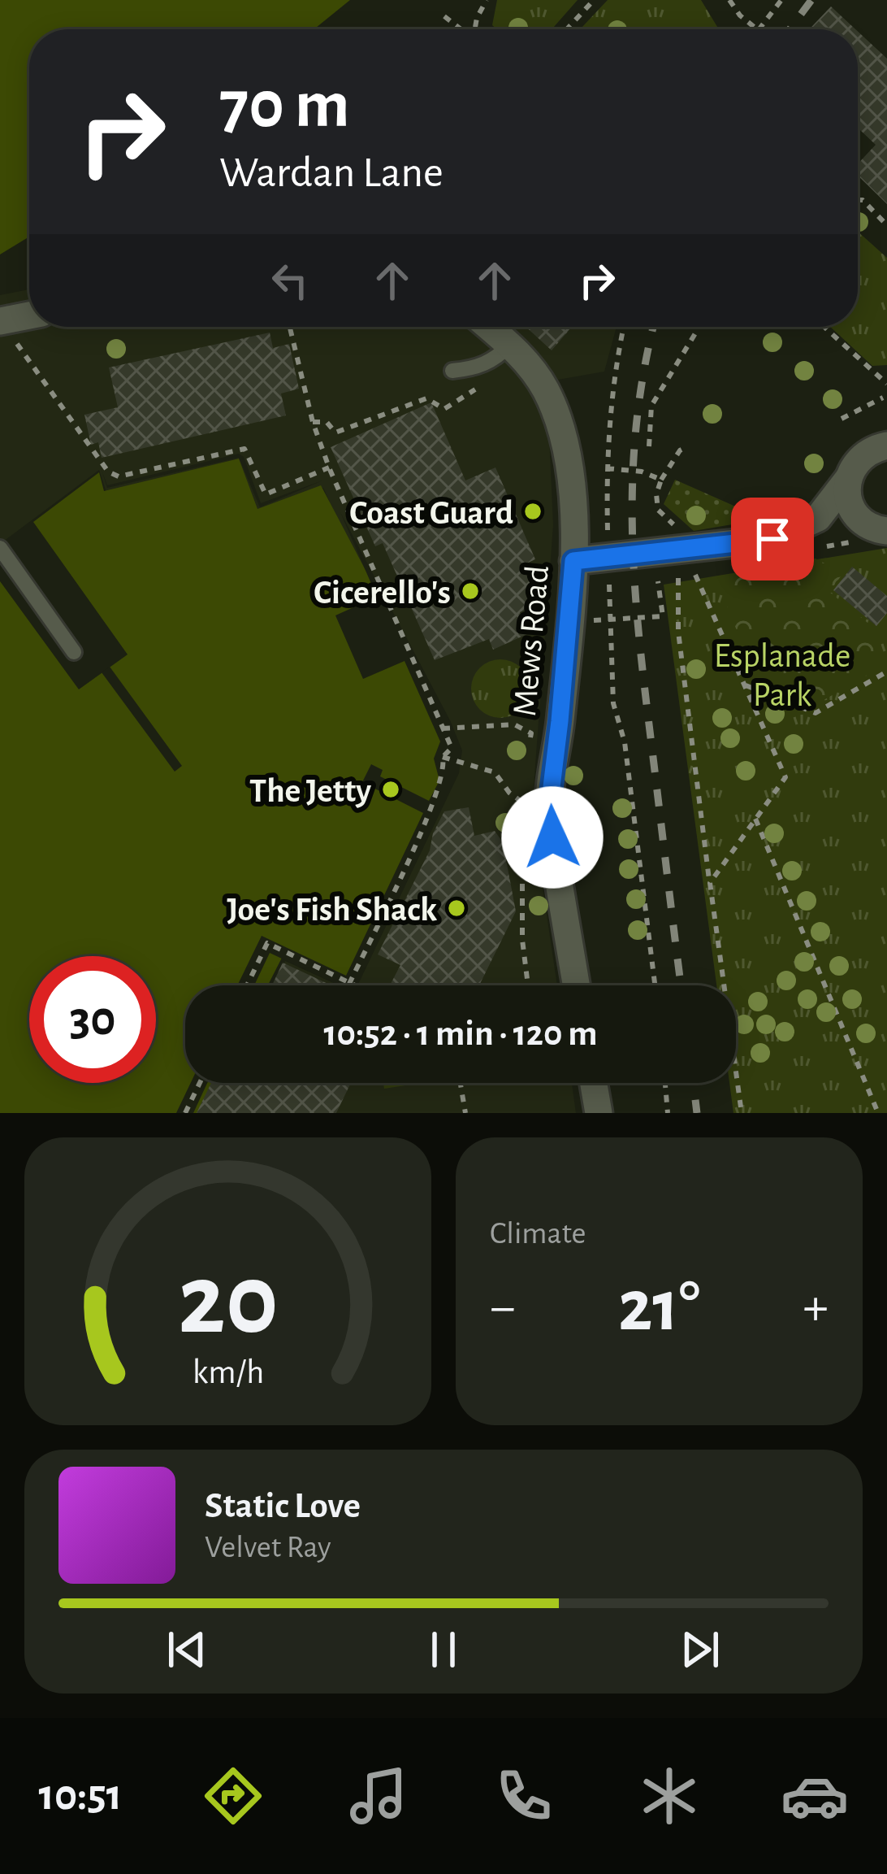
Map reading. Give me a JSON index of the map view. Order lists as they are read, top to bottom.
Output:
{
  "streets": {
    "street": ["Mews Road"]
  },
  "parks": ["Esplanade Park"],
  "places": [
    "Coast Guard",
    "Cicerello's",
    "The Jetty",
    "Joe's Fish Shack"
  ],
  "page": {
    "turn": ["70 m", "Wardan Lane"],
    "limit": "30",
    "trip": "10:52 · 1 min · 120 m",
    "tile": "Climate",
    "heat": ["−", "21°", "+"],
    "song": ["Static Love", "Velvet Ray"],
    "tabs": "10:51",
    "gauge": ["20", "km/h"]
  }
}
